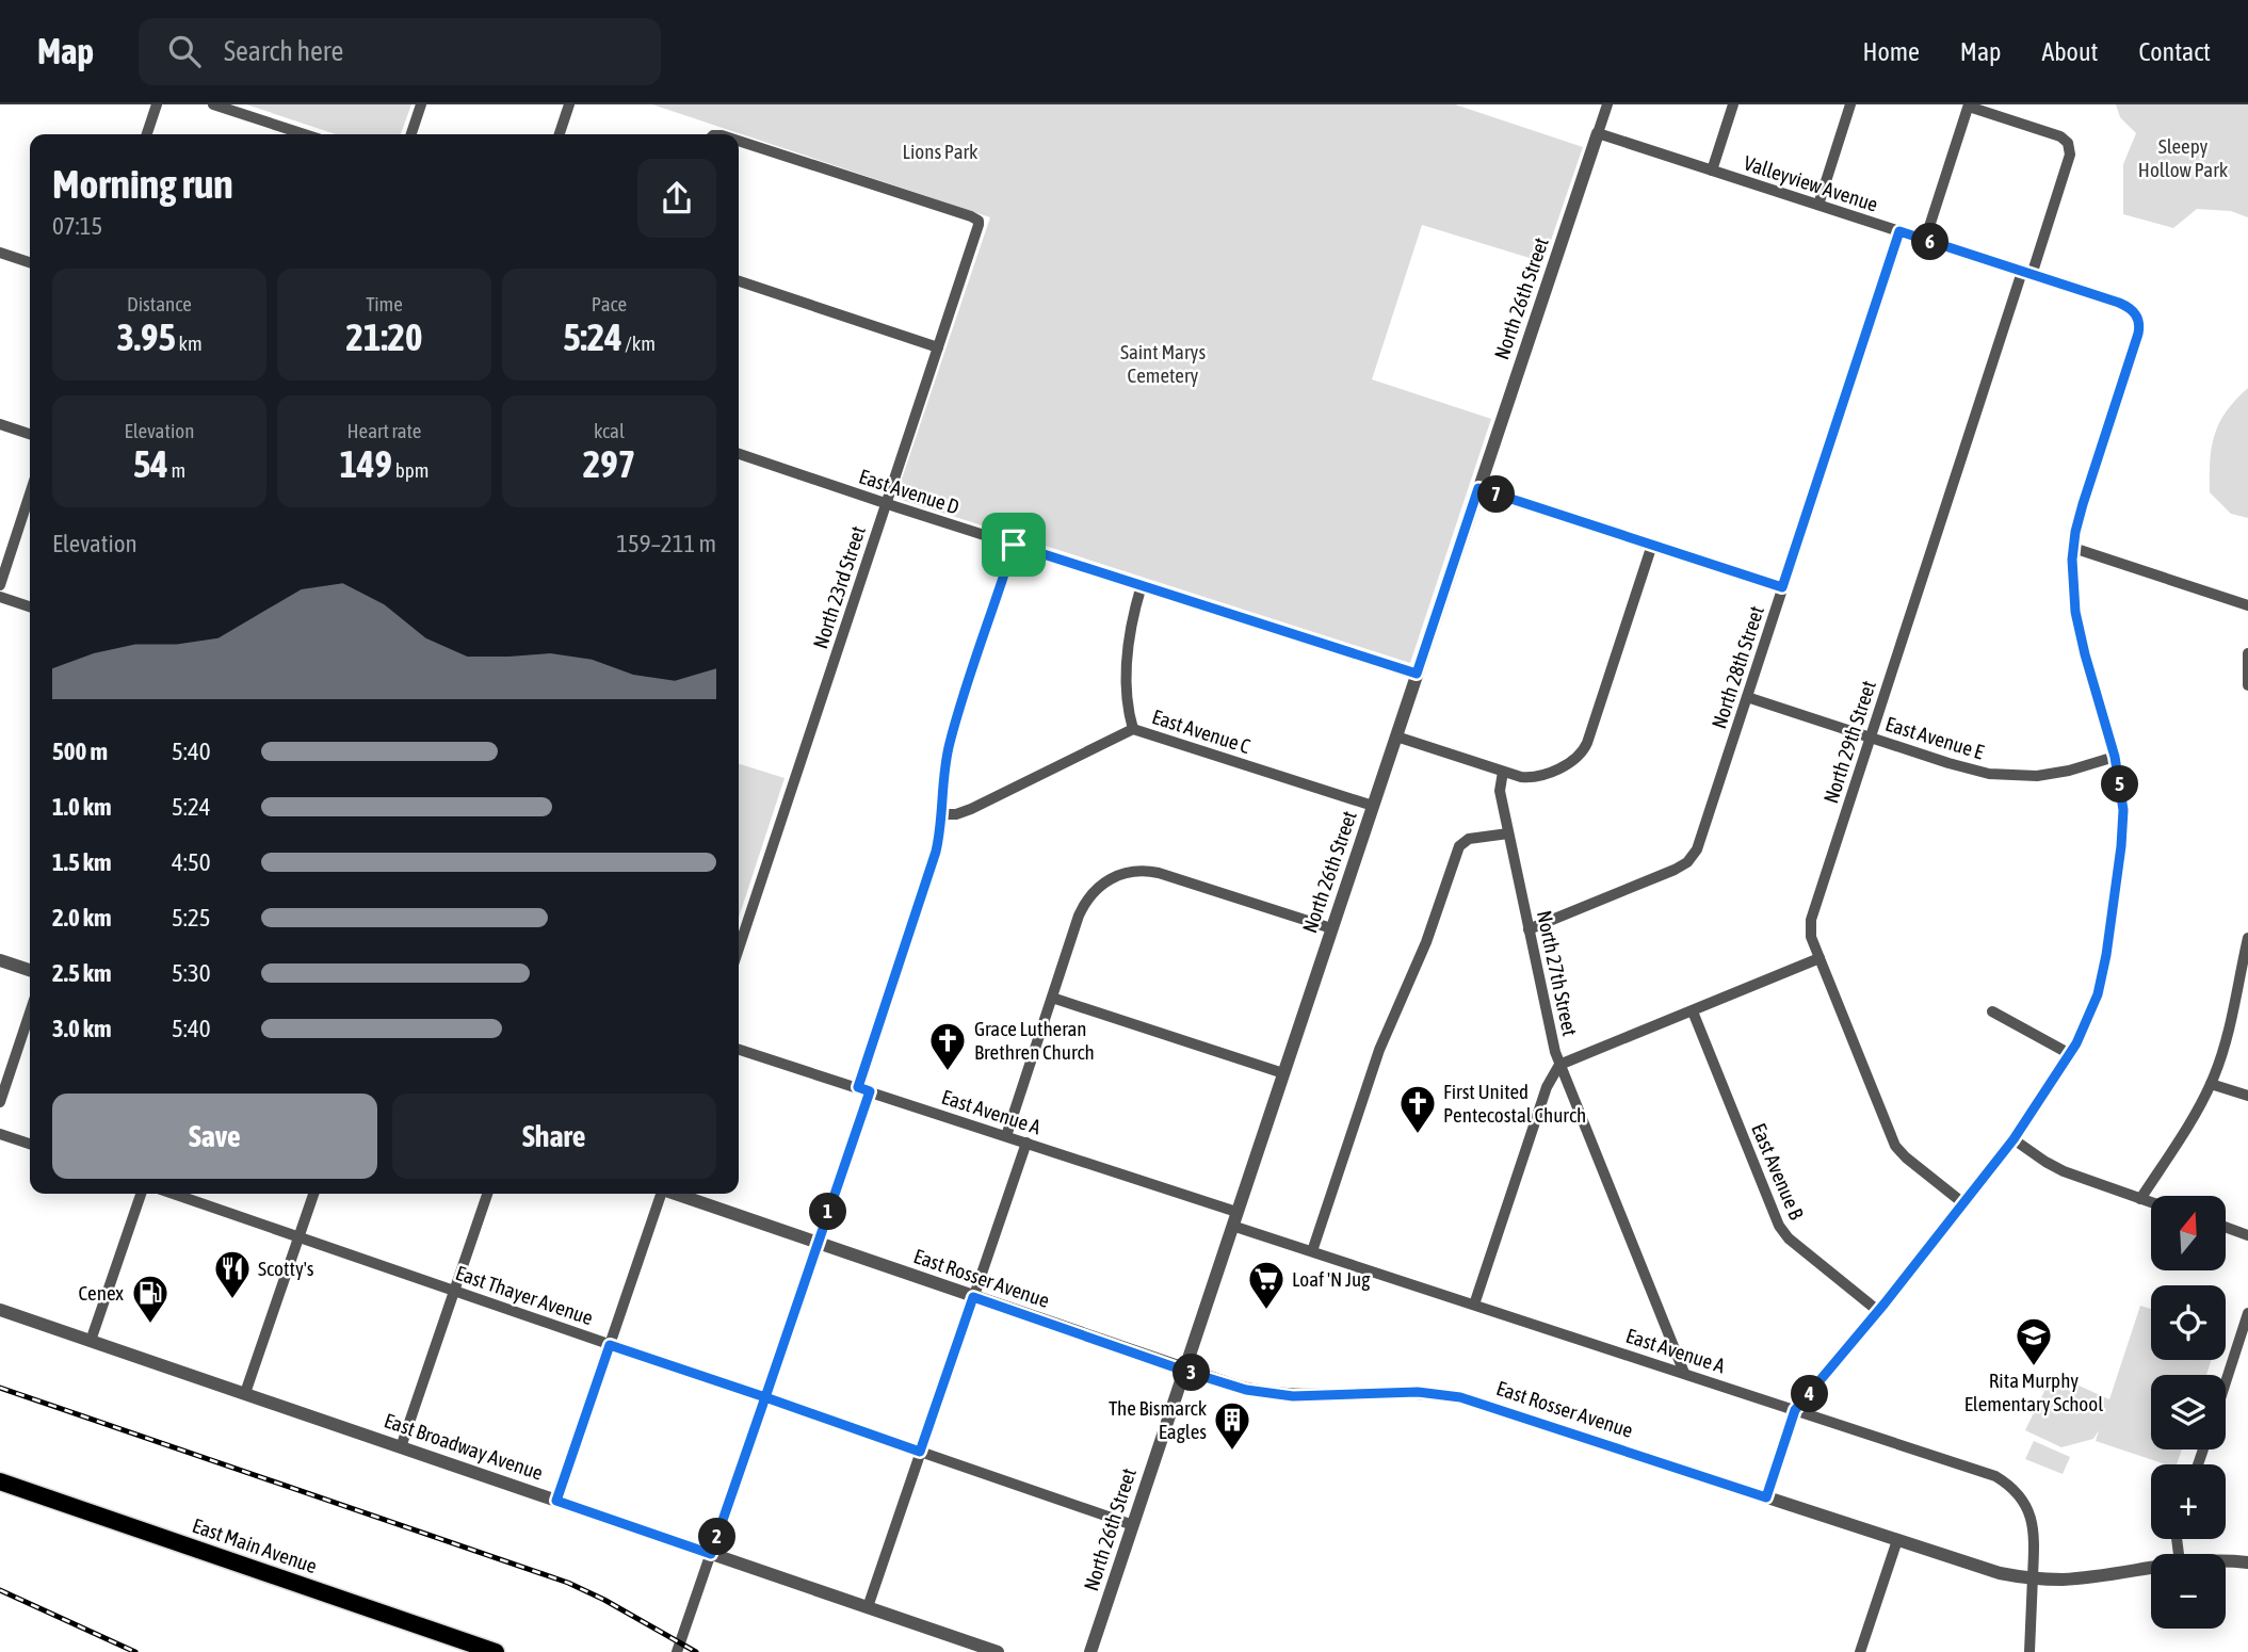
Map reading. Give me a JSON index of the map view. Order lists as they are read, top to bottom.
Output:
{
  "streets": {
    "main road": ["East Main Avenue"],
    "street": [
      "Valleyview Avenue",
      "North 26th Street",
      "East Avenue D",
      "North 23rd Street",
      "North 28th Street",
      "East Avenue C",
      "East Avenue E",
      "North 29th Street",
      "North 27th Street",
      "East Avenue A",
      "East Avenue B",
      "East Rosser Avenue",
      "East Thayer Avenue",
      "East Broadway Avenue"
    ]
  },
  "crossings": [
    ["Valleyview Avenue", "North 26th Street"],
    ["Valleyview Avenue", "North 28th Street"],
    ["Valleyview Avenue", "North 29th Street"],
    ["North 26th Street", "East Avenue D"],
    ["North 26th Street", "East Avenue C"],
    ["North 26th Street", "East Avenue A"],
    ["North 26th Street", "East Rosser Avenue"],
    ["North 26th Street", "East Thayer Avenue"],
    ["East Avenue D", "North 23rd Street"],
    ["North 28th Street", "East Avenue E"],
    ["North 28th Street", "North 27th Street"],
    ["East Avenue E", "North 29th Street"],
    ["North 27th Street", "East Avenue A"],
    ["East Avenue A", "East Rosser Avenue"]
  ],
  "parks": ["Sleepy Hollow Park", "Lions Park", "Saint Marys Cemetery"],
  "places": {
    "church": ["Grace Lutheran Brethren Church", "First United Pentecostal Church"],
    "restaurant": ["Scotty's"],
    "supermarket": ["Loaf 'N Jug"],
    "fuel station": ["Cenex"],
    "school or university": ["Rita Murphy Elementary School"],
    "building": ["The Bismarck Eagles"]
  },
  "north": "top",
  "page": {
    "header": "Map",
    "search": "Search here",
    "nav": [
      "Home",
      "Map",
      "About",
      "Contact"
    ],
    "heading": ["Morning run", "07:15"],
    "pins": [
      "6",
      "7",
      "5",
      "1",
      "3",
      "4",
      "2"
    ],
    "stats": [
      ["Distance", "3.95 km"],
      ["Time", "21:20"],
      ["Pace", "5:24 /km"],
      ["Elevation", "54 m"],
      ["Heart rate", "149 bpm"],
      ["kcal", "297"]
    ],
    "chart": ["Elevation", "159–211 m"],
    "list": [
      {
        "name": "500 m",
        "note": "5:40"
      },
      {
        "name": "1.0 km",
        "note": "5:24"
      },
      {
        "name": "1.5 km",
        "note": "4:50"
      },
      {
        "name": "2.0 km",
        "note": "5:25"
      },
      {
        "name": "2.5 km",
        "note": "5:30"
      },
      {
        "name": "3.0 km",
        "note": "5:40"
      }
    ],
    "buttons": ["Save", "Share"],
    "map_buttons": ["+", "−"]
  }
}
